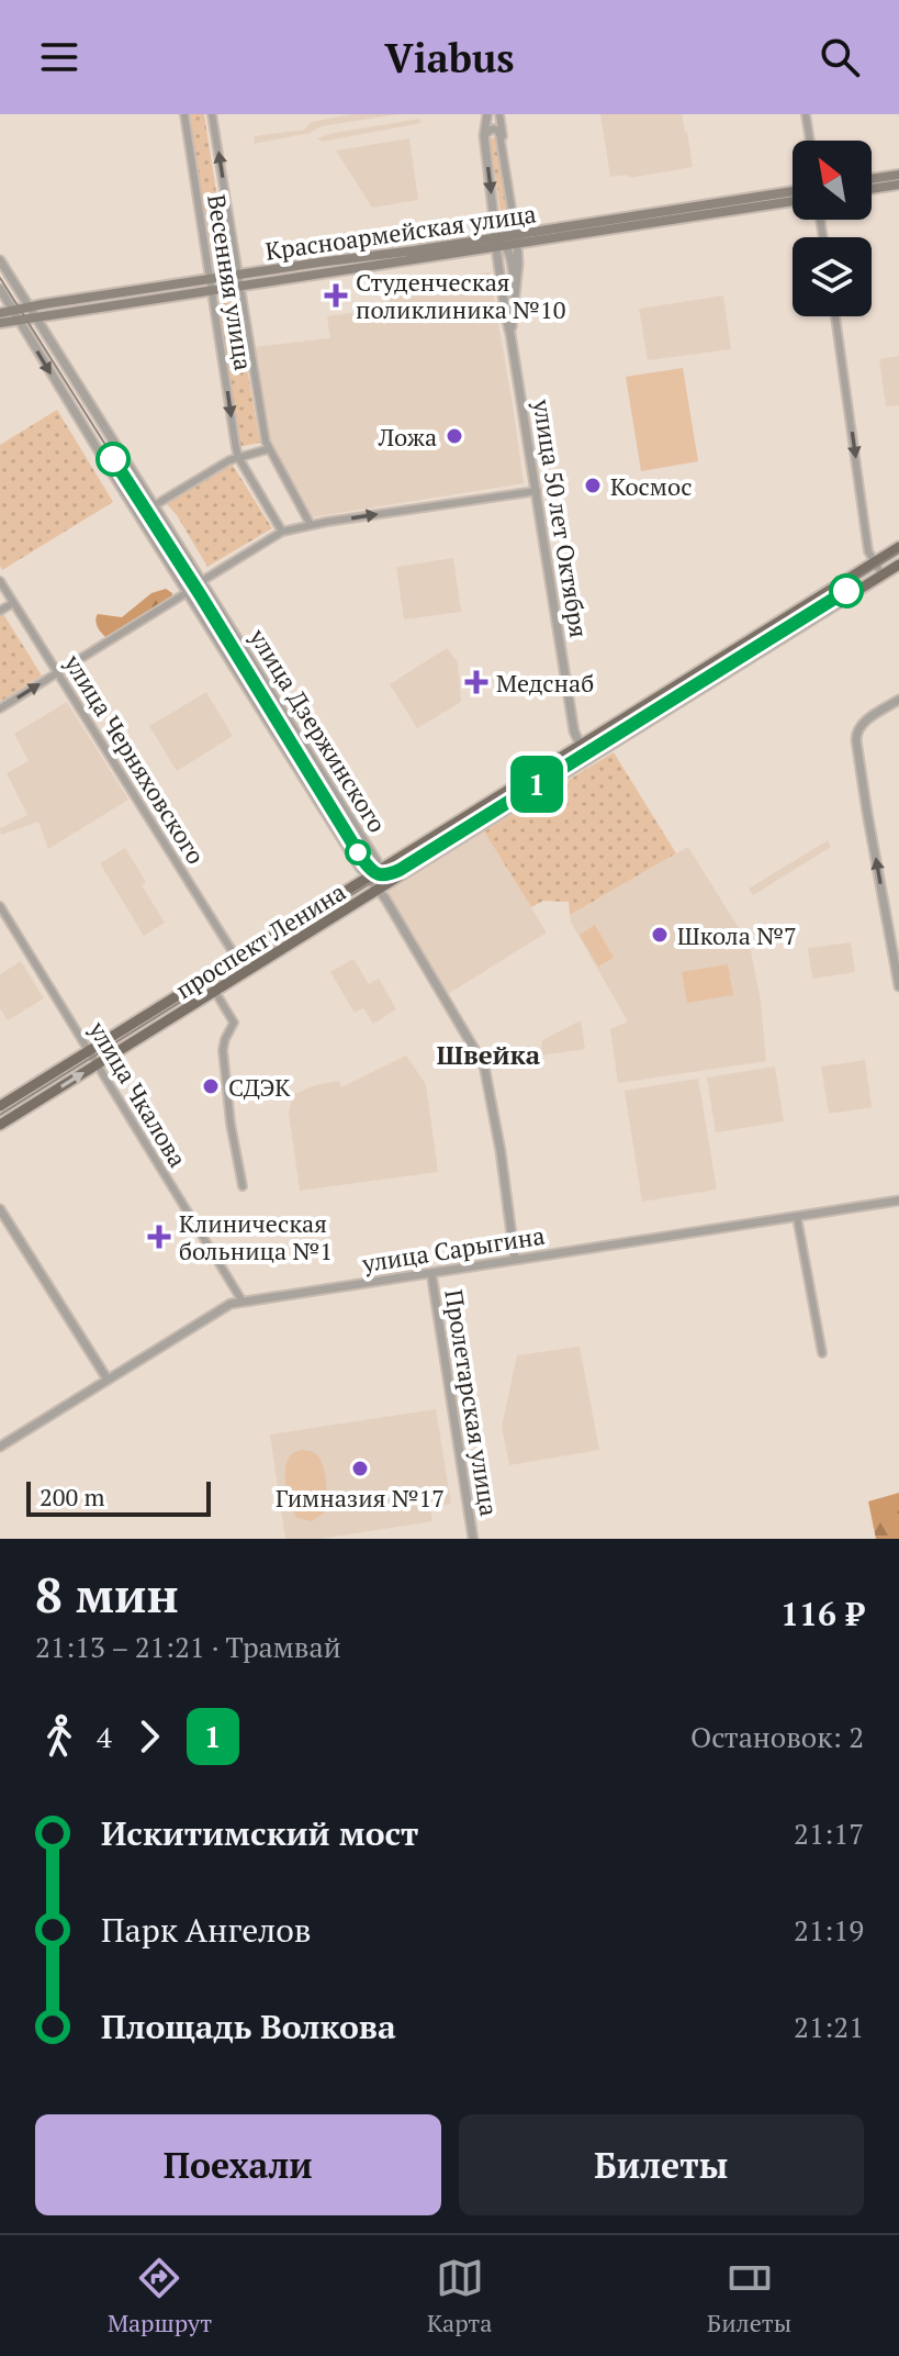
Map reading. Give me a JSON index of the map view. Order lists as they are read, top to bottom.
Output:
{
  "streets": {
    "main road": ["Красноармейская улица", "проспект Ленина"],
    "street": [
      "Весенняя улица",
      "улица 50 лет Октября",
      "улица Дзержинского",
      "улица Черняховского",
      "улица Чкалова",
      "улица Сарыгина",
      "Пролетарская улица"
    ]
  },
  "crossings": [
    ["Красноармейская улица", "Весенняя улица"],
    ["Красноармейская улица", "улица 50 лет Октября"],
    ["Красноармейская улица", "улица Дзержинского"],
    ["улица 50 лет Октября", "проспект Ленина"],
    ["улица Дзержинского", "проспект Ленина"],
    ["улица Черняховского", "проспект Ленина"],
    ["проспект Ленина", "улица Чкалова"],
    ["улица Чкалова", "улица Сарыгина"],
    ["улица Сарыгина", "Пролетарская улица"]
  ],
  "districts": ["Швейка"],
  "places": {
    "health": ["Студенческая поликлиника №10", "Медснаб", "Клиническая больница №1"],
    "other": [
      "Ложа",
      "Космос",
      "Школа №7",
      "СДЭК",
      "Гимназия №17"
    ]
  },
  "lines": ["tram line 1"],
  "scale_bar": "200 m",
  "north": "top left",
  "page": {
    "header": "Viabus",
    "on_map": "1",
    "scale": "200 m",
    "heading": ["8 мин", "21:13 – 21:21 · Трамвай", "116 ₽"],
    "legs": ["4", "1", "Остановок: 2"],
    "list": [
      {
        "name": "Искитимский мост",
        "value": "21:17"
      },
      {
        "name": "Парк Ангелов",
        "value": "21:19"
      },
      {
        "name": "Площадь Волкова",
        "value": "21:21"
      }
    ],
    "buttons": ["Поехали", "Билеты"],
    "tabs": ["Маршрут", "Карта", "Билеты"]
  }
}
